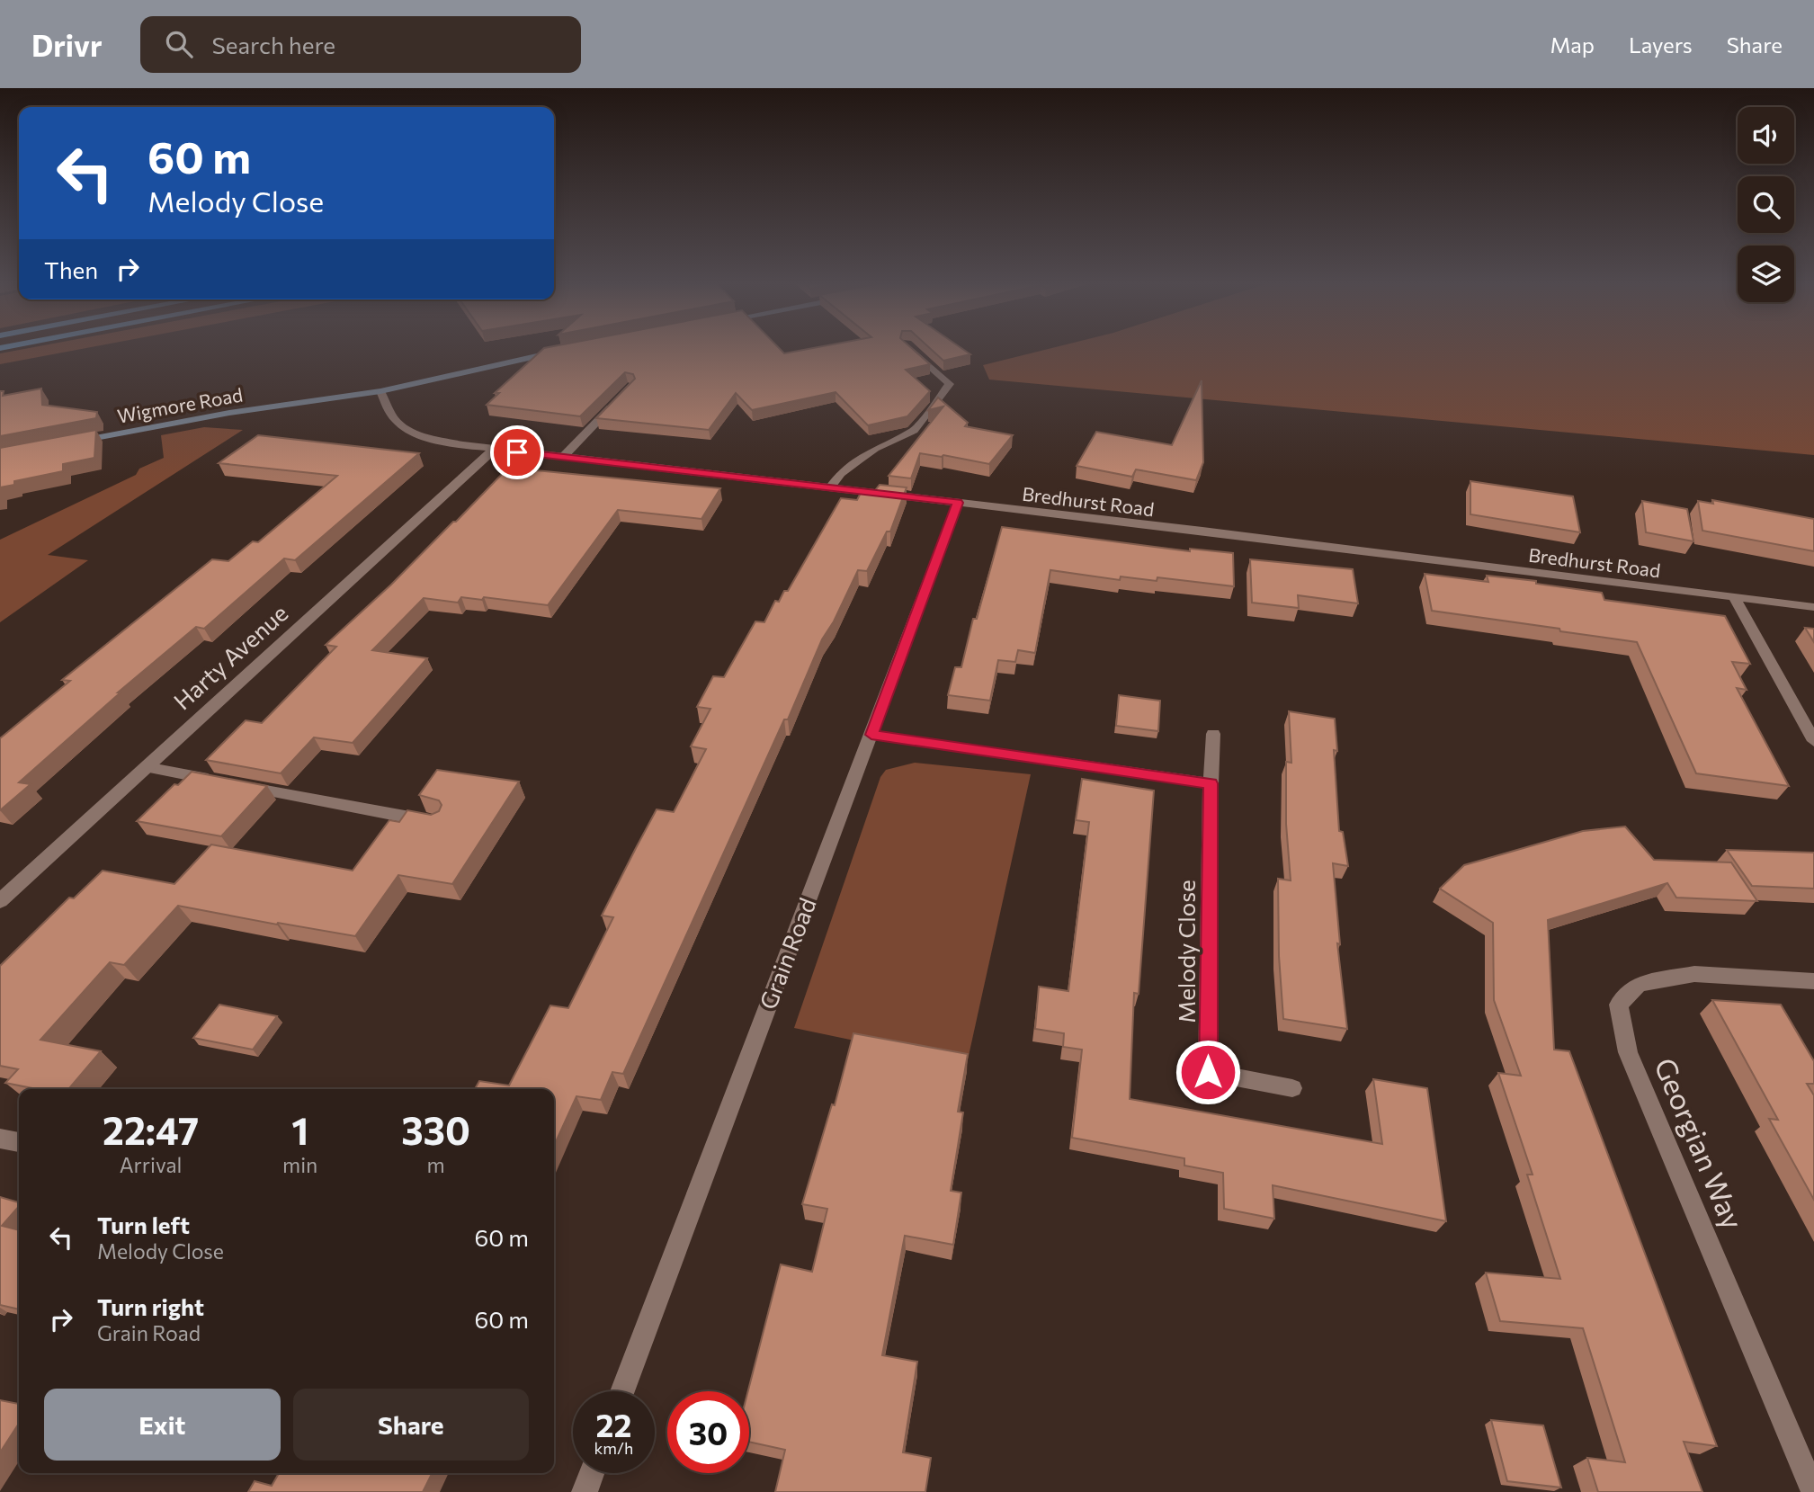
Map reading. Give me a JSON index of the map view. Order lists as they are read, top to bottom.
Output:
{
  "streets": {
    "street": [
      "Wigmore Road",
      "Bredhurst Road",
      "Harty Avenue",
      "Melody Close",
      "Grain Road",
      "Georgian Way"
    ]
  },
  "crossings": [
    ["Wigmore Road", "Bredhurst Road"],
    ["Bredhurst Road", "Harty Avenue"],
    ["Bredhurst Road", "Grain Road"]
  ],
  "page": {
    "header": "Drivr",
    "search": "Search here",
    "nav": ["Map", "Layers", "Share"],
    "turn": ["60 m", "Melody Close"],
    "then": "Then",
    "eta": [
      "22:47",
      "Arrival",
      "1",
      "min",
      "330",
      "m"
    ],
    "list": [
      {
        "name": "Turn left",
        "note": "Melody Close",
        "value": "60 m"
      },
      {
        "name": "Turn right",
        "note": "Grain Road",
        "value": "60 m"
      }
    ],
    "buttons": ["Exit", "Share"],
    "speed": "22 km/h",
    "limit": "30"
  }
}
